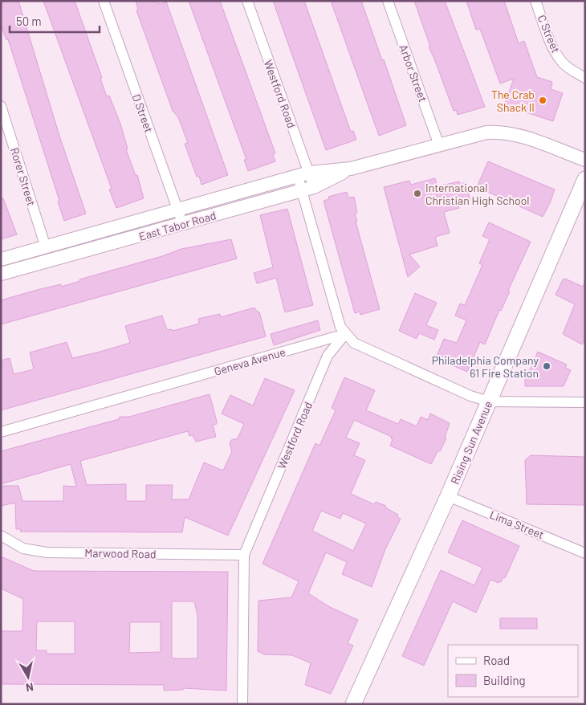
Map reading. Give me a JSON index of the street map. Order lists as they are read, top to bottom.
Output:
{
  "streets": {
    "main road": ["Rising Sun Avenue"],
    "street": [
      "C Street",
      "Arbor Street",
      "Westford Road",
      "D Street",
      "Rorer Street",
      "East Tabor Road",
      "Geneva Avenue",
      "Lima Street",
      "Marwood Road"
    ]
  },
  "crossings": [
    ["Arbor Street", "East Tabor Road"],
    ["Westford Road", "East Tabor Road"],
    ["Westford Road", "Geneva Avenue"],
    ["Westford Road", "Marwood Road"],
    ["D Street", "East Tabor Road"],
    ["Rorer Street", "East Tabor Road"],
    ["Rising Sun Avenue", "Lima Street"]
  ],
  "places": ["The Crab Shack II", "International Christian High School", "Philadelphia Company 61 Fire Station"],
  "legend": ["Road", "Building"],
  "scale_bar": "50 m",
  "north": "bottom"
}
